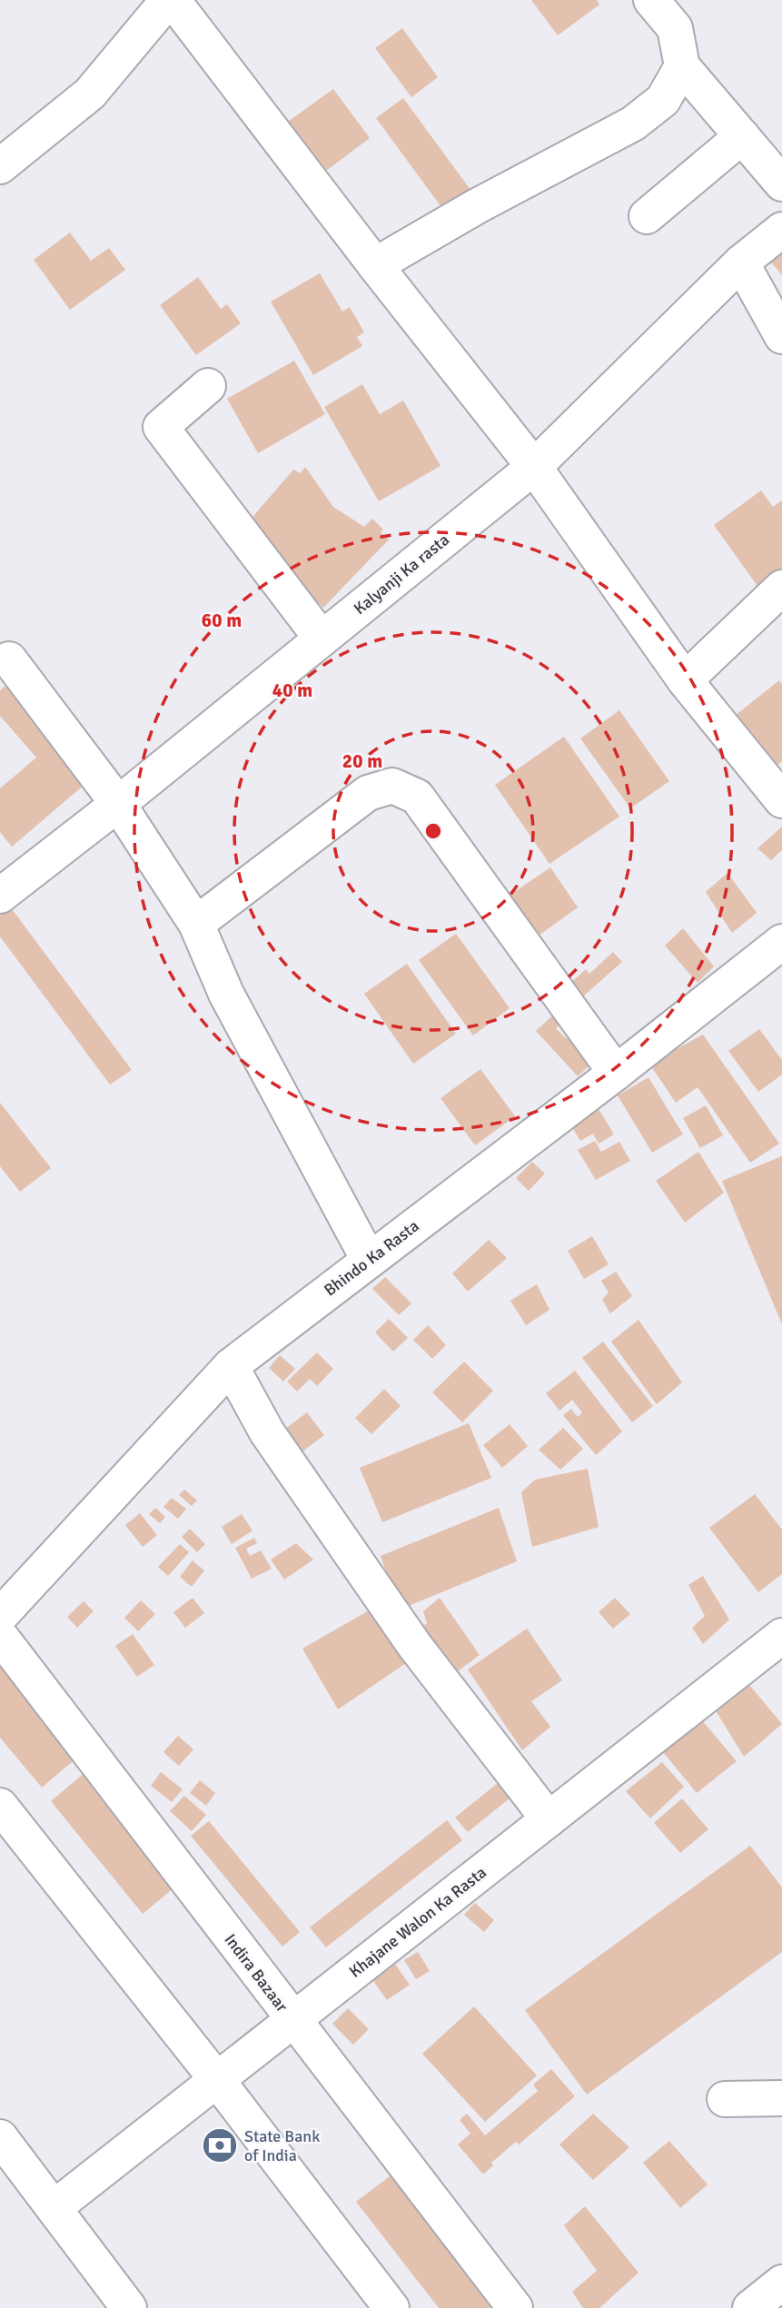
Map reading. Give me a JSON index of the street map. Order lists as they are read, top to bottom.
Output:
{
  "streets": {
    "street": [
      "Kalyanji Ka rasta",
      "Bhindo Ka Rasta",
      "Khajane Walon Ka Rasta",
      "Indira Bazaar"
    ]
  },
  "crossings": [
    ["Khajane Walon Ka Rasta", "Indira Bazaar"]
  ],
  "places": {
    "bank": ["State Bank of India"]
  },
  "rings": ["60 m", "40 m", "20 m"]
}
